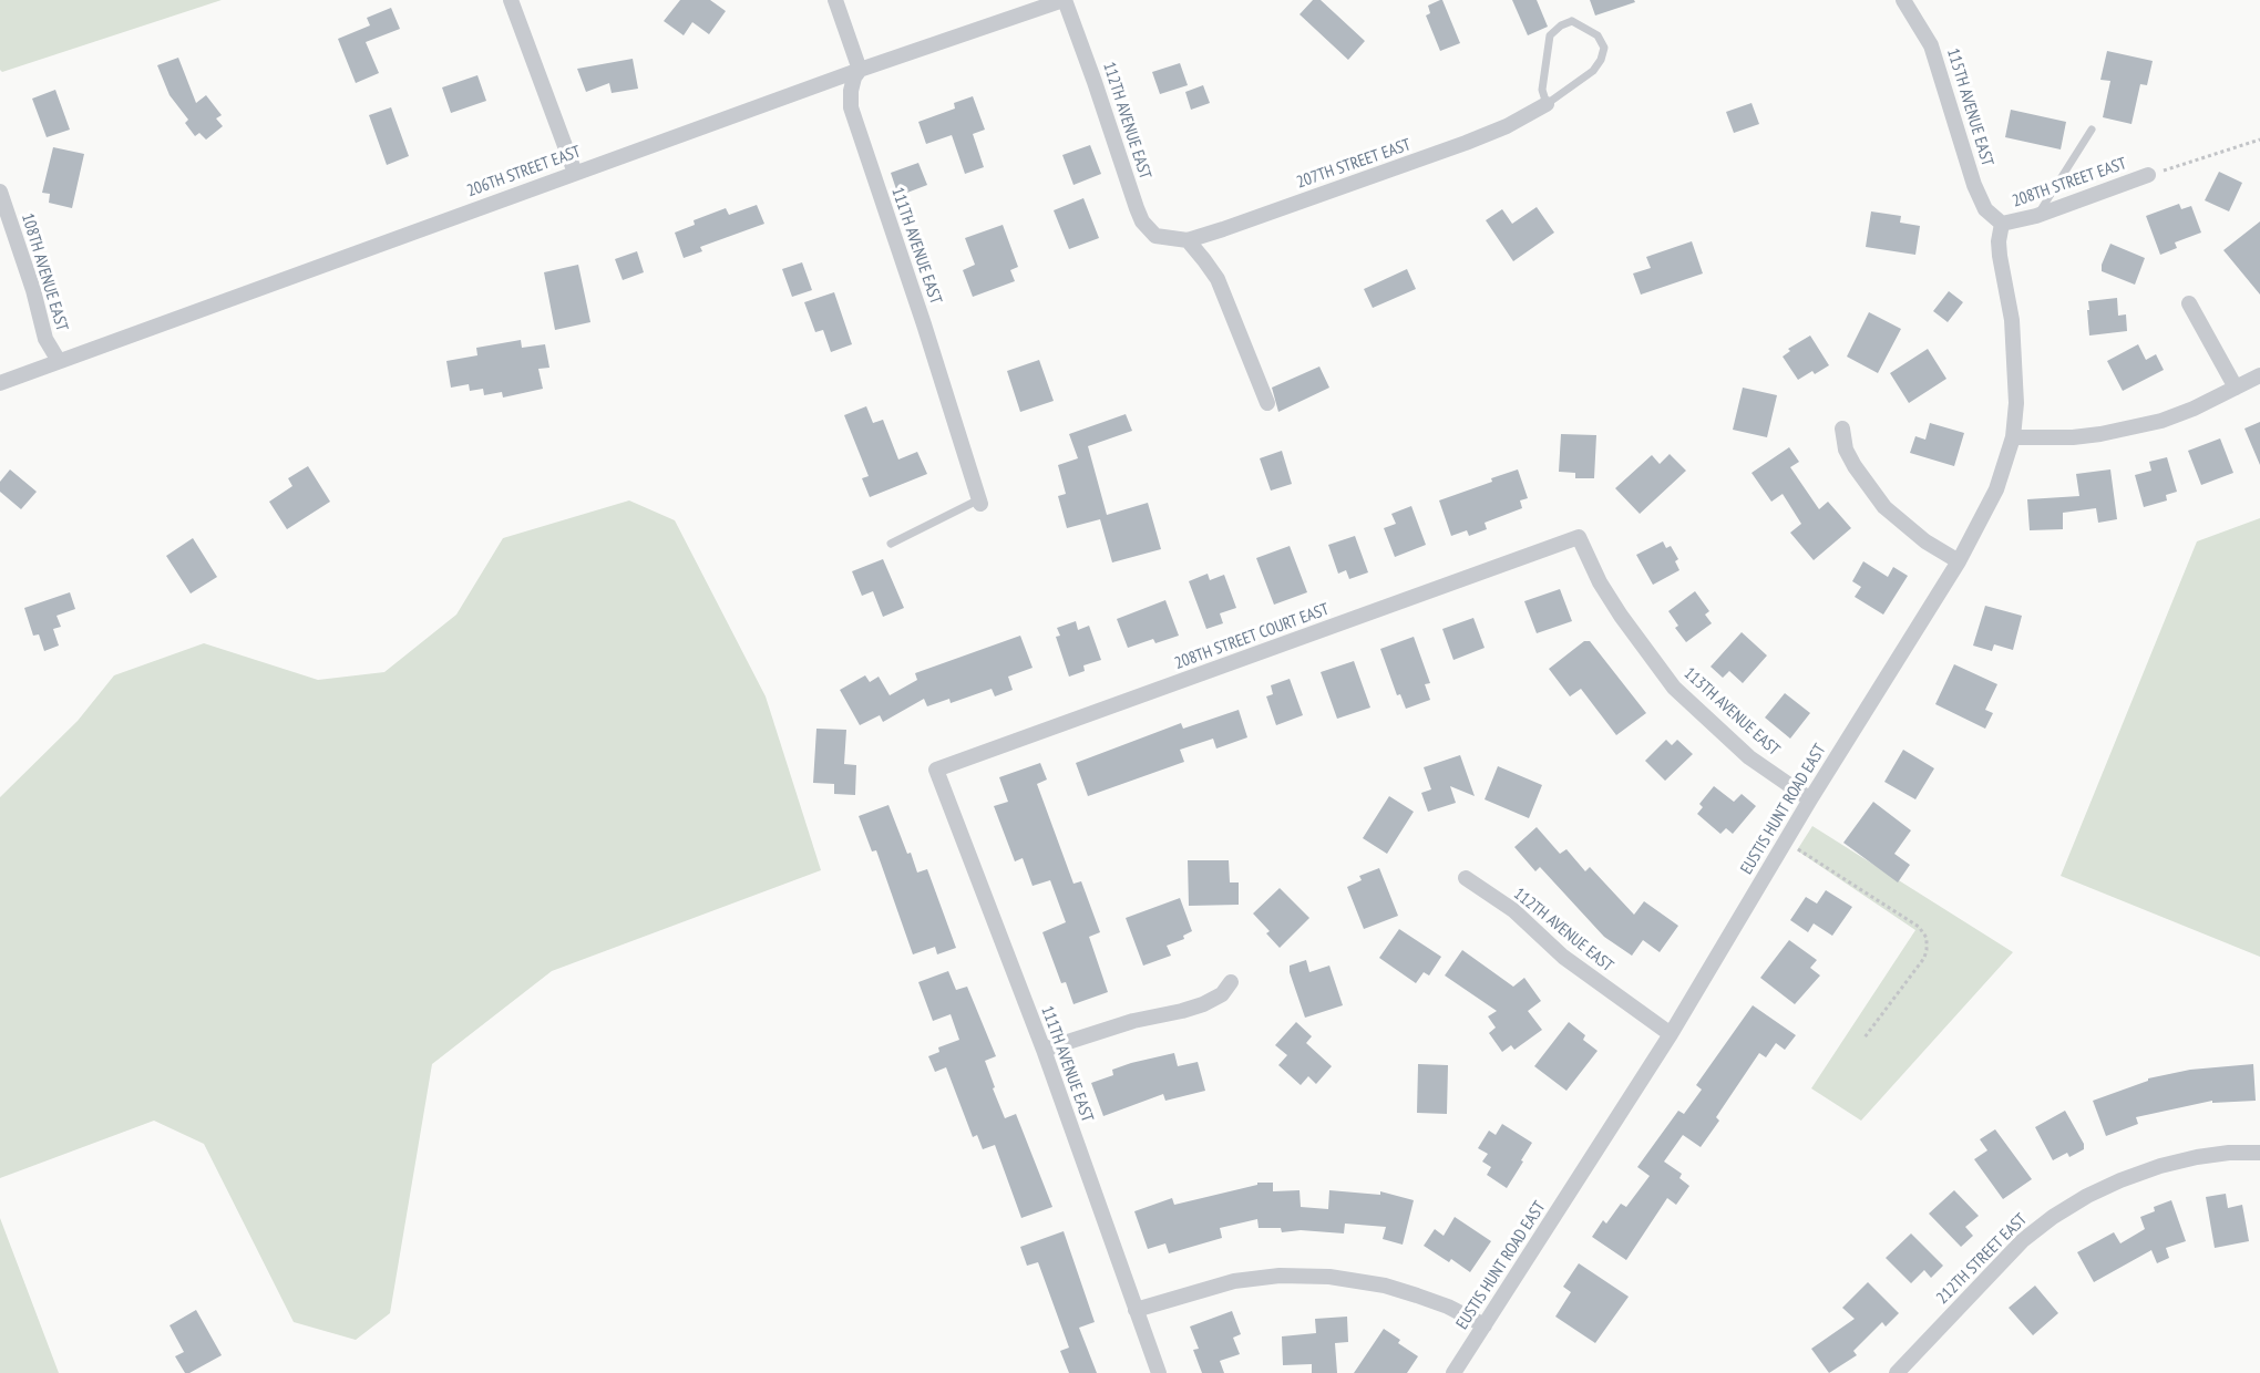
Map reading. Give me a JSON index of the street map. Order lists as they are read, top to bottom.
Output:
{
  "streets": {
    "street": [
      "115TH AVENUE EAST",
      "112TH AVENUE EAST",
      "207TH STREET EAST",
      "206TH STREET EAST",
      "208TH STREET EAST",
      "111TH AVENUE EAST",
      "108TH AVENUE EAST",
      "208TH STREET COURT EAST",
      "113TH AVENUE EAST",
      "EUSTIS HUNT ROAD EAST",
      "212TH STREET EAST"
    ]
  },
  "crossings": [
    ["115TH AVENUE EAST", "208TH STREET EAST"],
    ["115TH AVENUE EAST", "EUSTIS HUNT ROAD EAST"],
    ["112TH AVENUE EAST", "207TH STREET EAST"],
    ["112TH AVENUE EAST", "206TH STREET EAST"],
    ["112TH AVENUE EAST", "EUSTIS HUNT ROAD EAST"],
    ["206TH STREET EAST", "111TH AVENUE EAST"],
    ["206TH STREET EAST", "108TH AVENUE EAST"],
    ["208TH STREET EAST", "EUSTIS HUNT ROAD EAST"],
    ["111TH AVENUE EAST", "208TH STREET COURT EAST"],
    ["208TH STREET COURT EAST", "113TH AVENUE EAST"],
    ["113TH AVENUE EAST", "EUSTIS HUNT ROAD EAST"]
  ]
}
